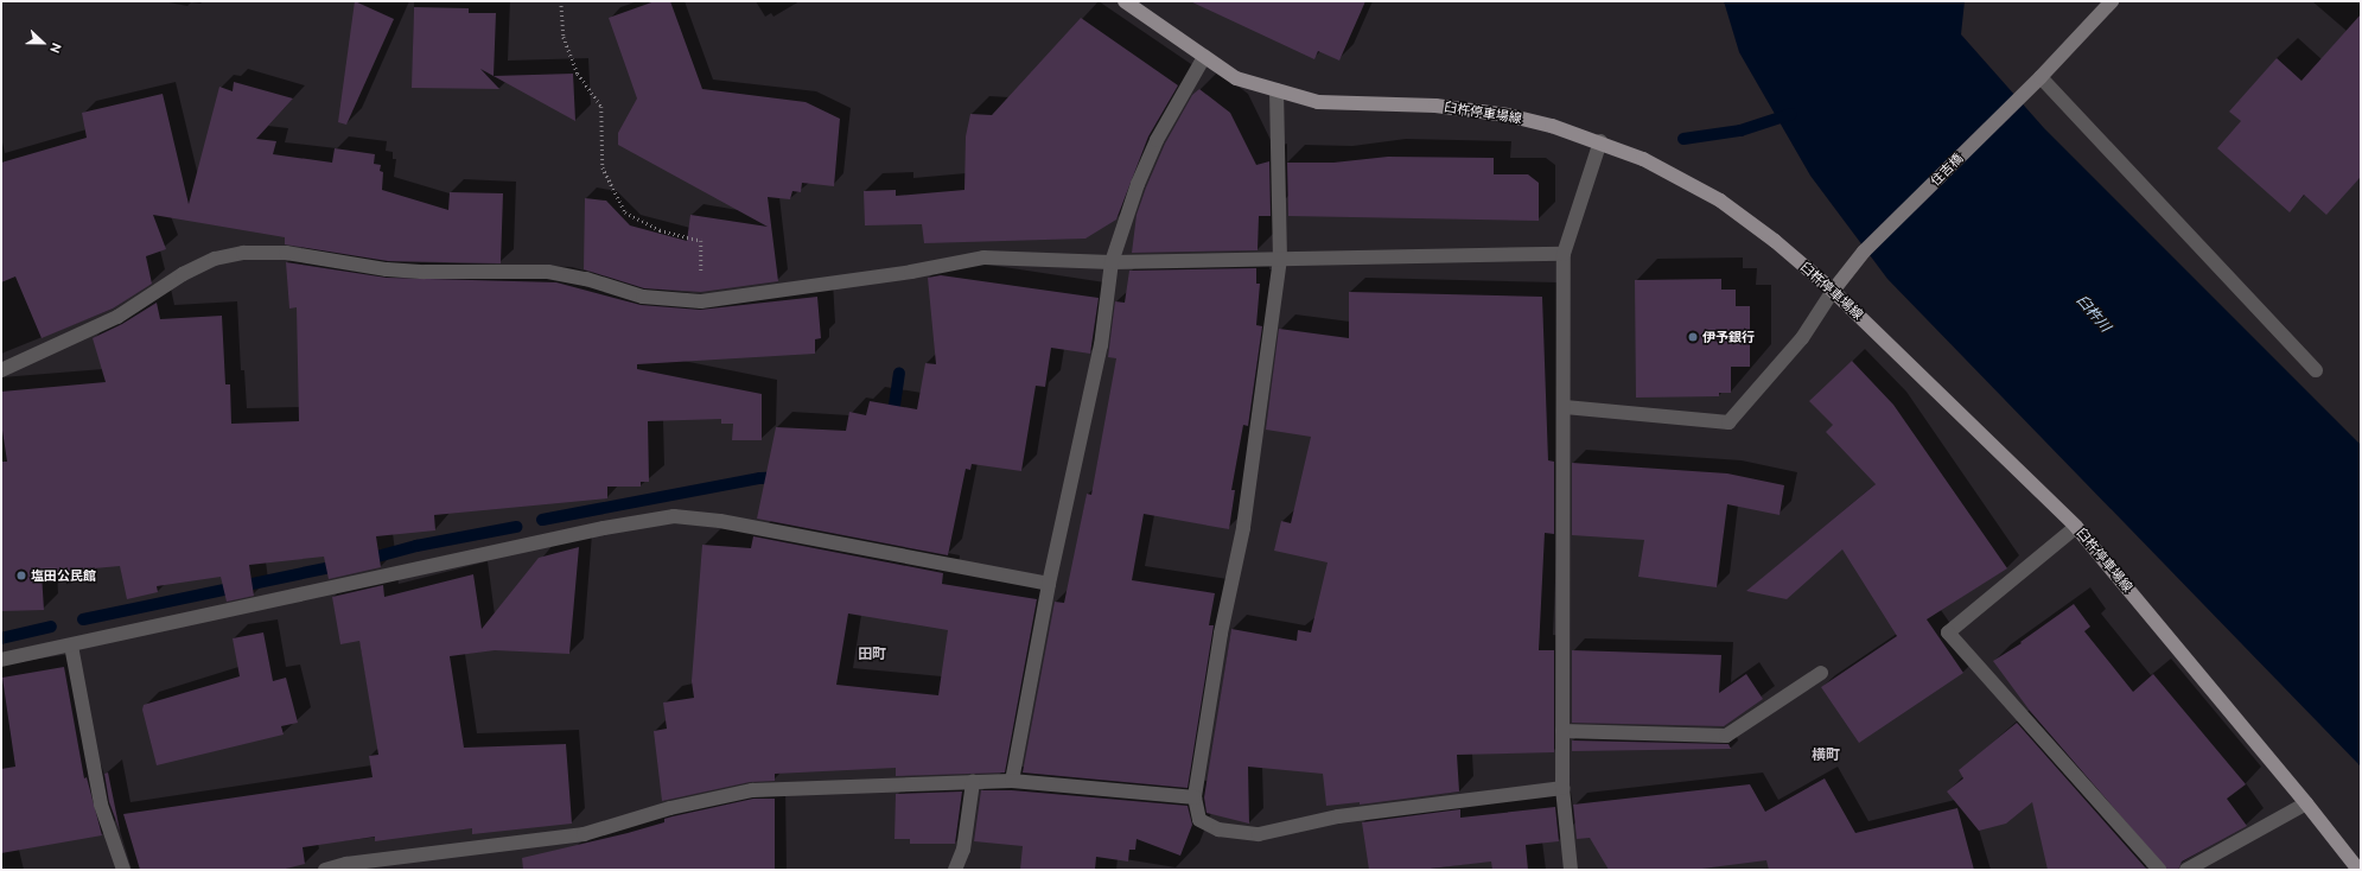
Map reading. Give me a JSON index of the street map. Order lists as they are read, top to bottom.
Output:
{
  "streets": {
    "main road": ["臼杵停車場線"],
    "street": ["住吉橋"]
  },
  "crossings": [
    ["臼杵停車場線", "住吉橋"]
  ],
  "districts": ["田町", "横町"],
  "water": ["臼杵川"],
  "places": ["伊予銀行", "塩田公民館"],
  "north": "right"
}
